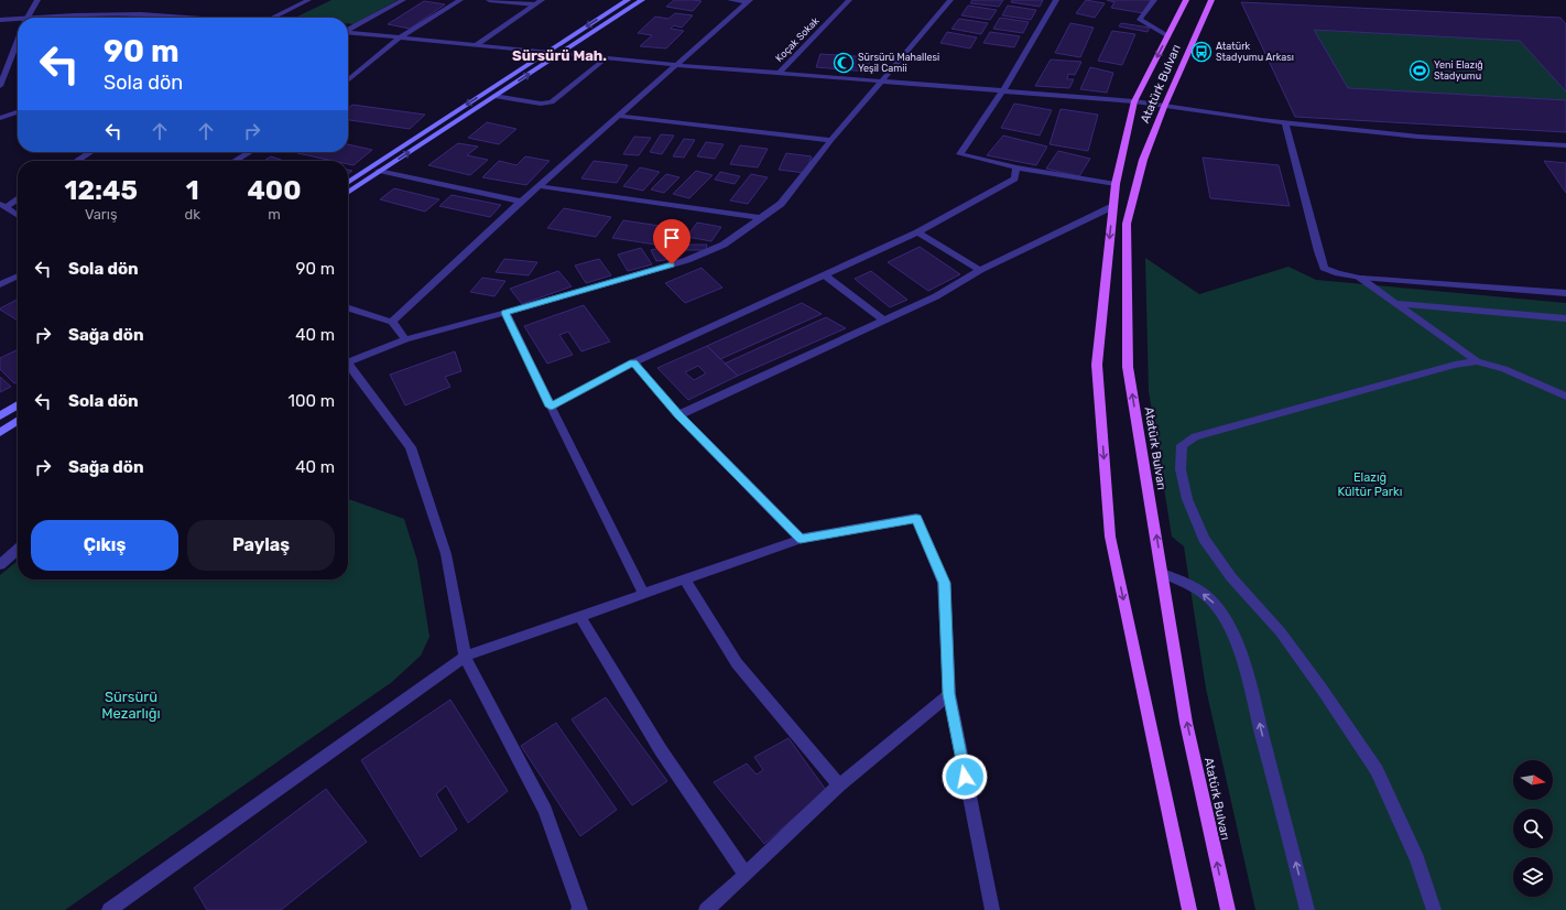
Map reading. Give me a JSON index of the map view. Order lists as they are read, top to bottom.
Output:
{
  "streets": {
    "main road": ["Atatürk Bulvarı"],
    "street": ["Koçak Sokak"]
  },
  "districts": ["Sürsürü Mah."],
  "parks": ["Elazığ Kültür Parkı", "Sürsürü Mezarlığı"],
  "places": {
    "bus stop": ["Atatürk Stadyumu Arkası"],
    "mosque": ["Sürsürü Mahallesi Yeşil Camii"],
    "sports": ["Yeni Elazığ Stadyumu"]
  },
  "north": "right",
  "page": {
    "turn": ["90 m", "Sola dön"],
    "eta": [
      "12:45",
      "Varış",
      "1",
      "dk",
      "400",
      "m"
    ],
    "list": [
      {
        "name": "Sola dön",
        "value": "90 m"
      },
      {
        "name": "Sağa dön",
        "value": "40 m"
      },
      {
        "name": "Sola dön",
        "value": "100 m"
      },
      {
        "name": "Sağa dön",
        "value": "40 m"
      }
    ],
    "buttons": ["Çıkış", "Paylaş"]
  }
}
